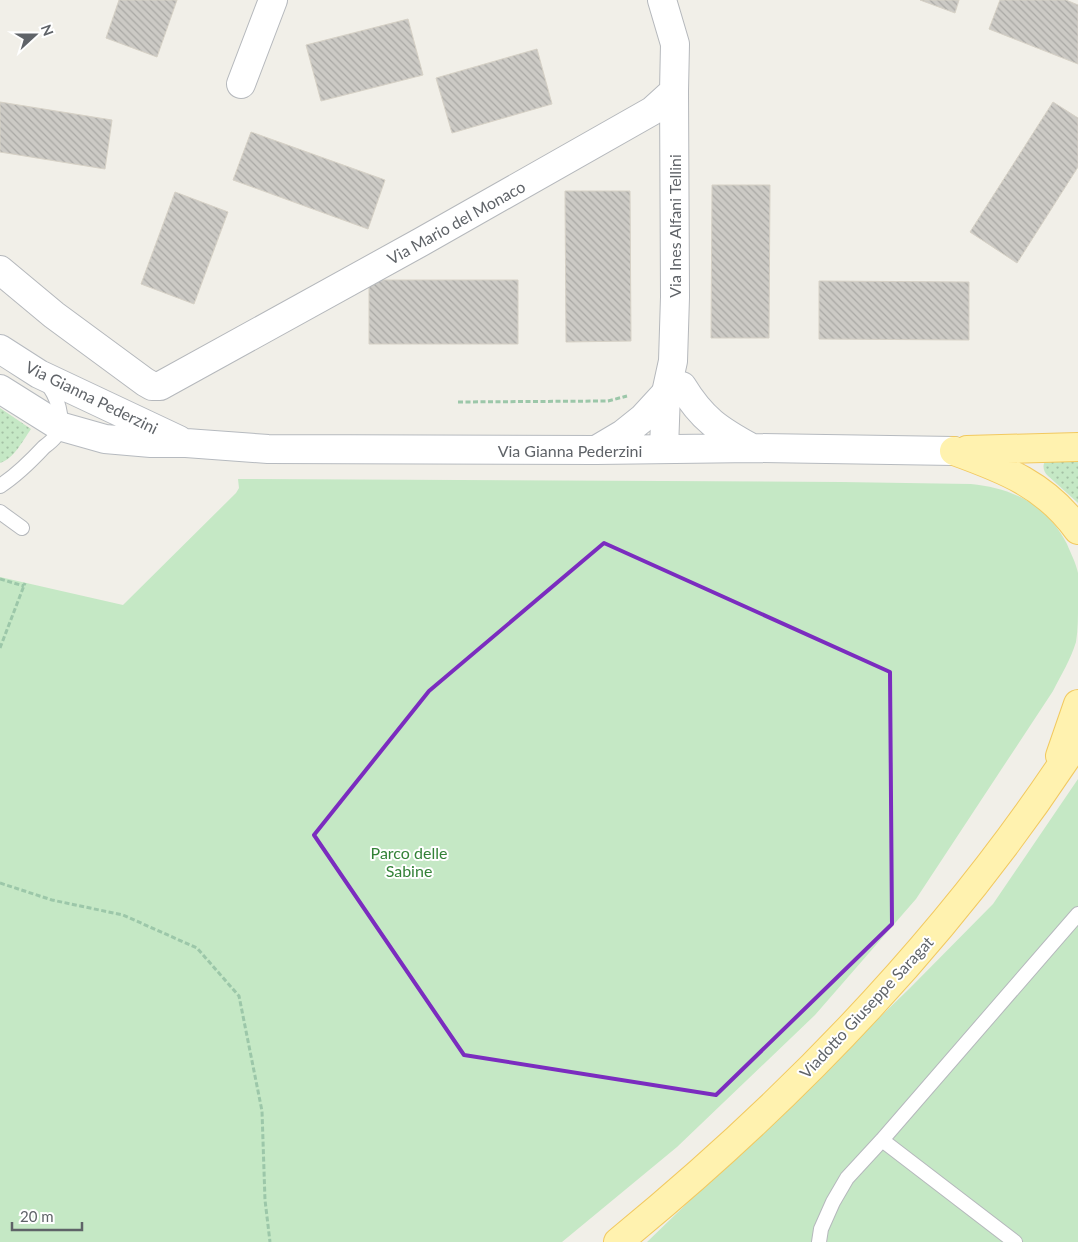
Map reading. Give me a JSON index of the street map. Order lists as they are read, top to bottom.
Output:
{
  "streets": {
    "main road": ["Viadotto Giuseppe Saragat"],
    "street": ["Via Mario del Monaco", "Via Ines Alfani Tellini", "Via Gianna Pederzini"]
  },
  "crossings": [
    ["Via Mario del Monaco", "Via Ines Alfani Tellini"],
    ["Via Ines Alfani Tellini", "Via Gianna Pederzini"]
  ],
  "parks": ["Parco delle Sabine"],
  "scale_bar": "20 m",
  "north": "right"
}
